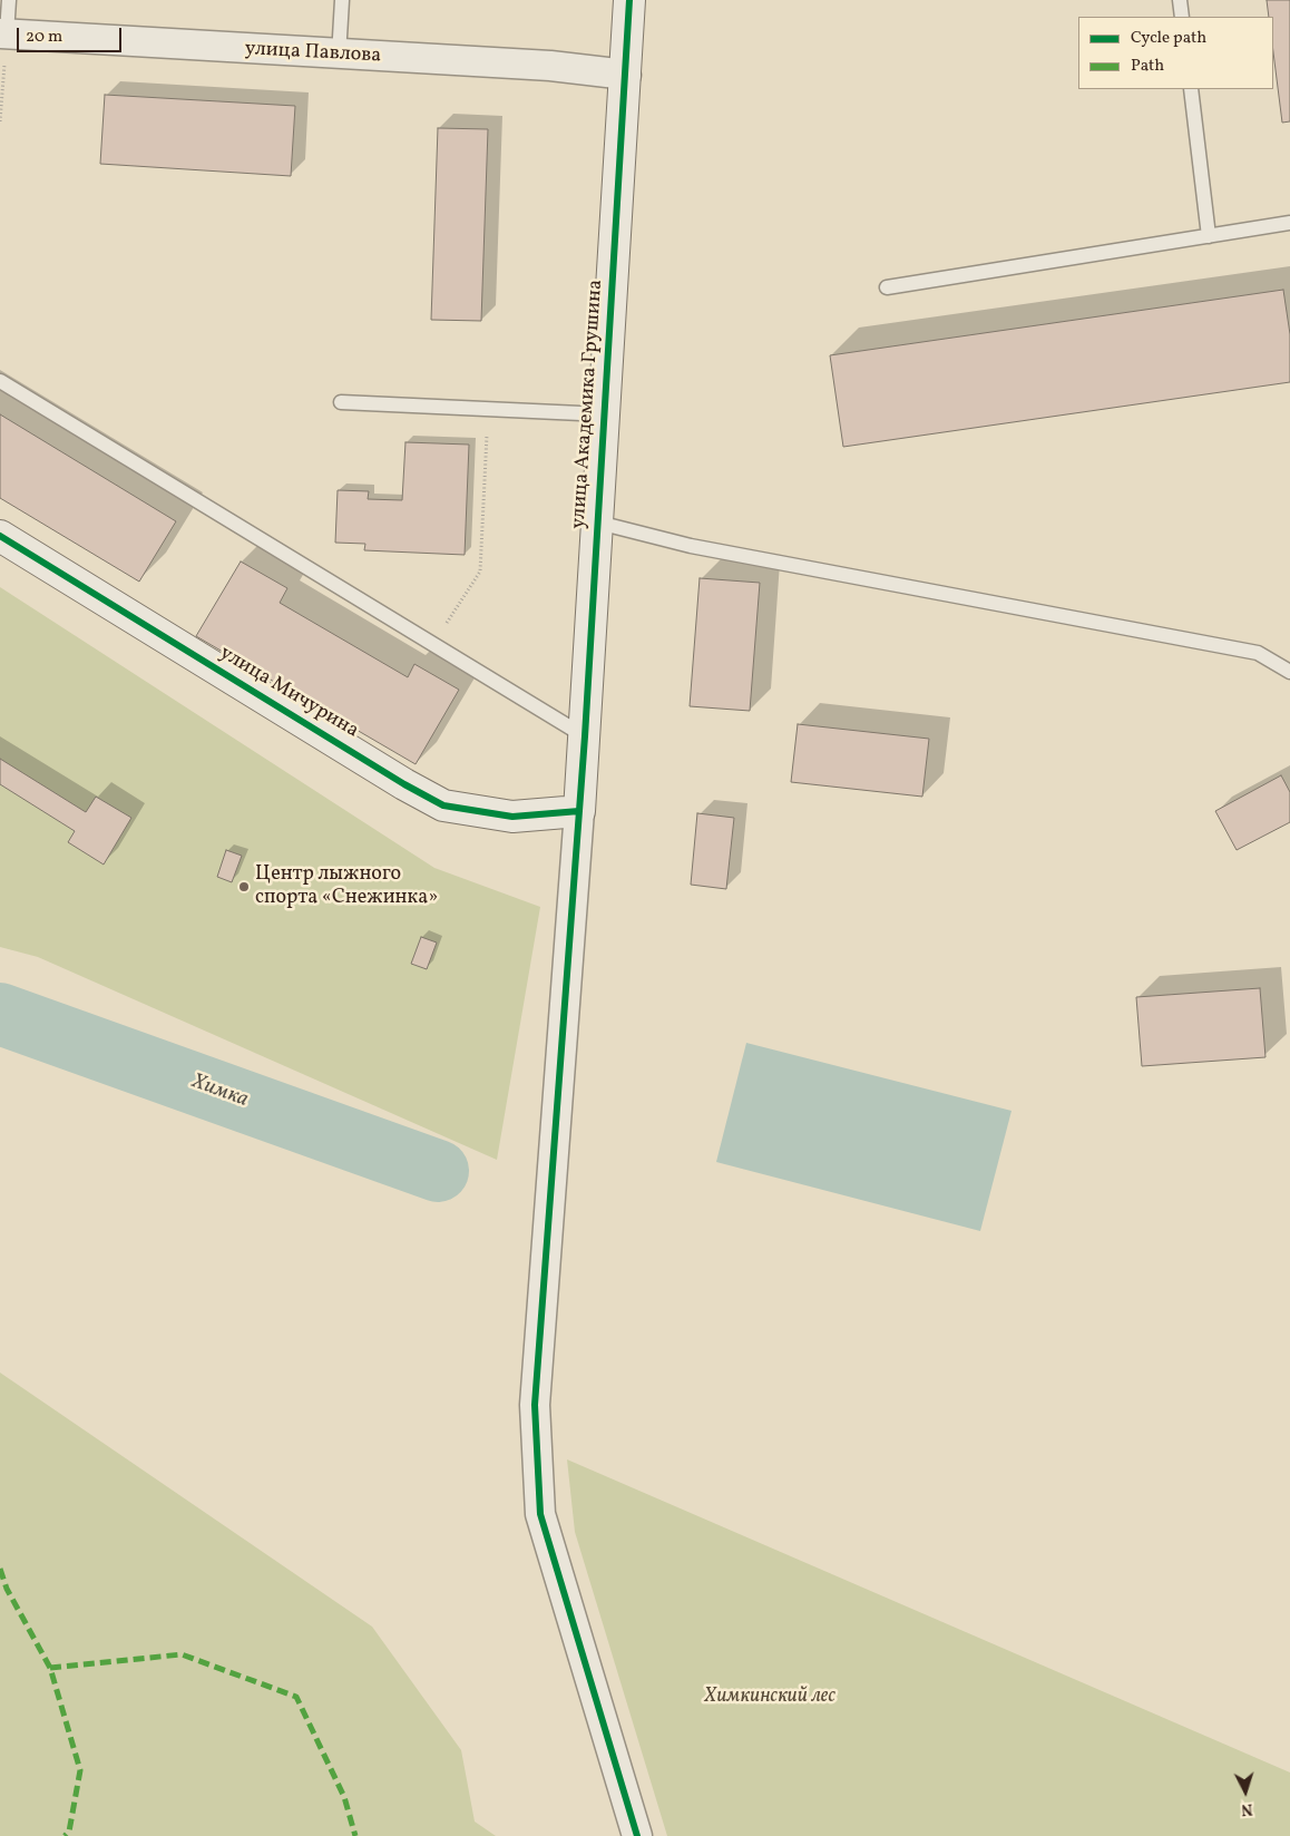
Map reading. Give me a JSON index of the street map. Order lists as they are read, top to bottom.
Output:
{
  "streets": {
    "street": ["улица Павлова", "улица Академика Грушина", "улица Мичурина"]
  },
  "crossings": [
    ["улица Павлова", "улица Академика Грушина"],
    ["улица Академика Грушина", "улица Мичурина"]
  ],
  "water": ["Химка"],
  "parks": ["Химкинский лес"],
  "places": ["Центр лыжного спорта «Снежинка»"],
  "legend": ["Cycle path", "Path"],
  "scale_bar": "20 m",
  "north": "bottom"
}
